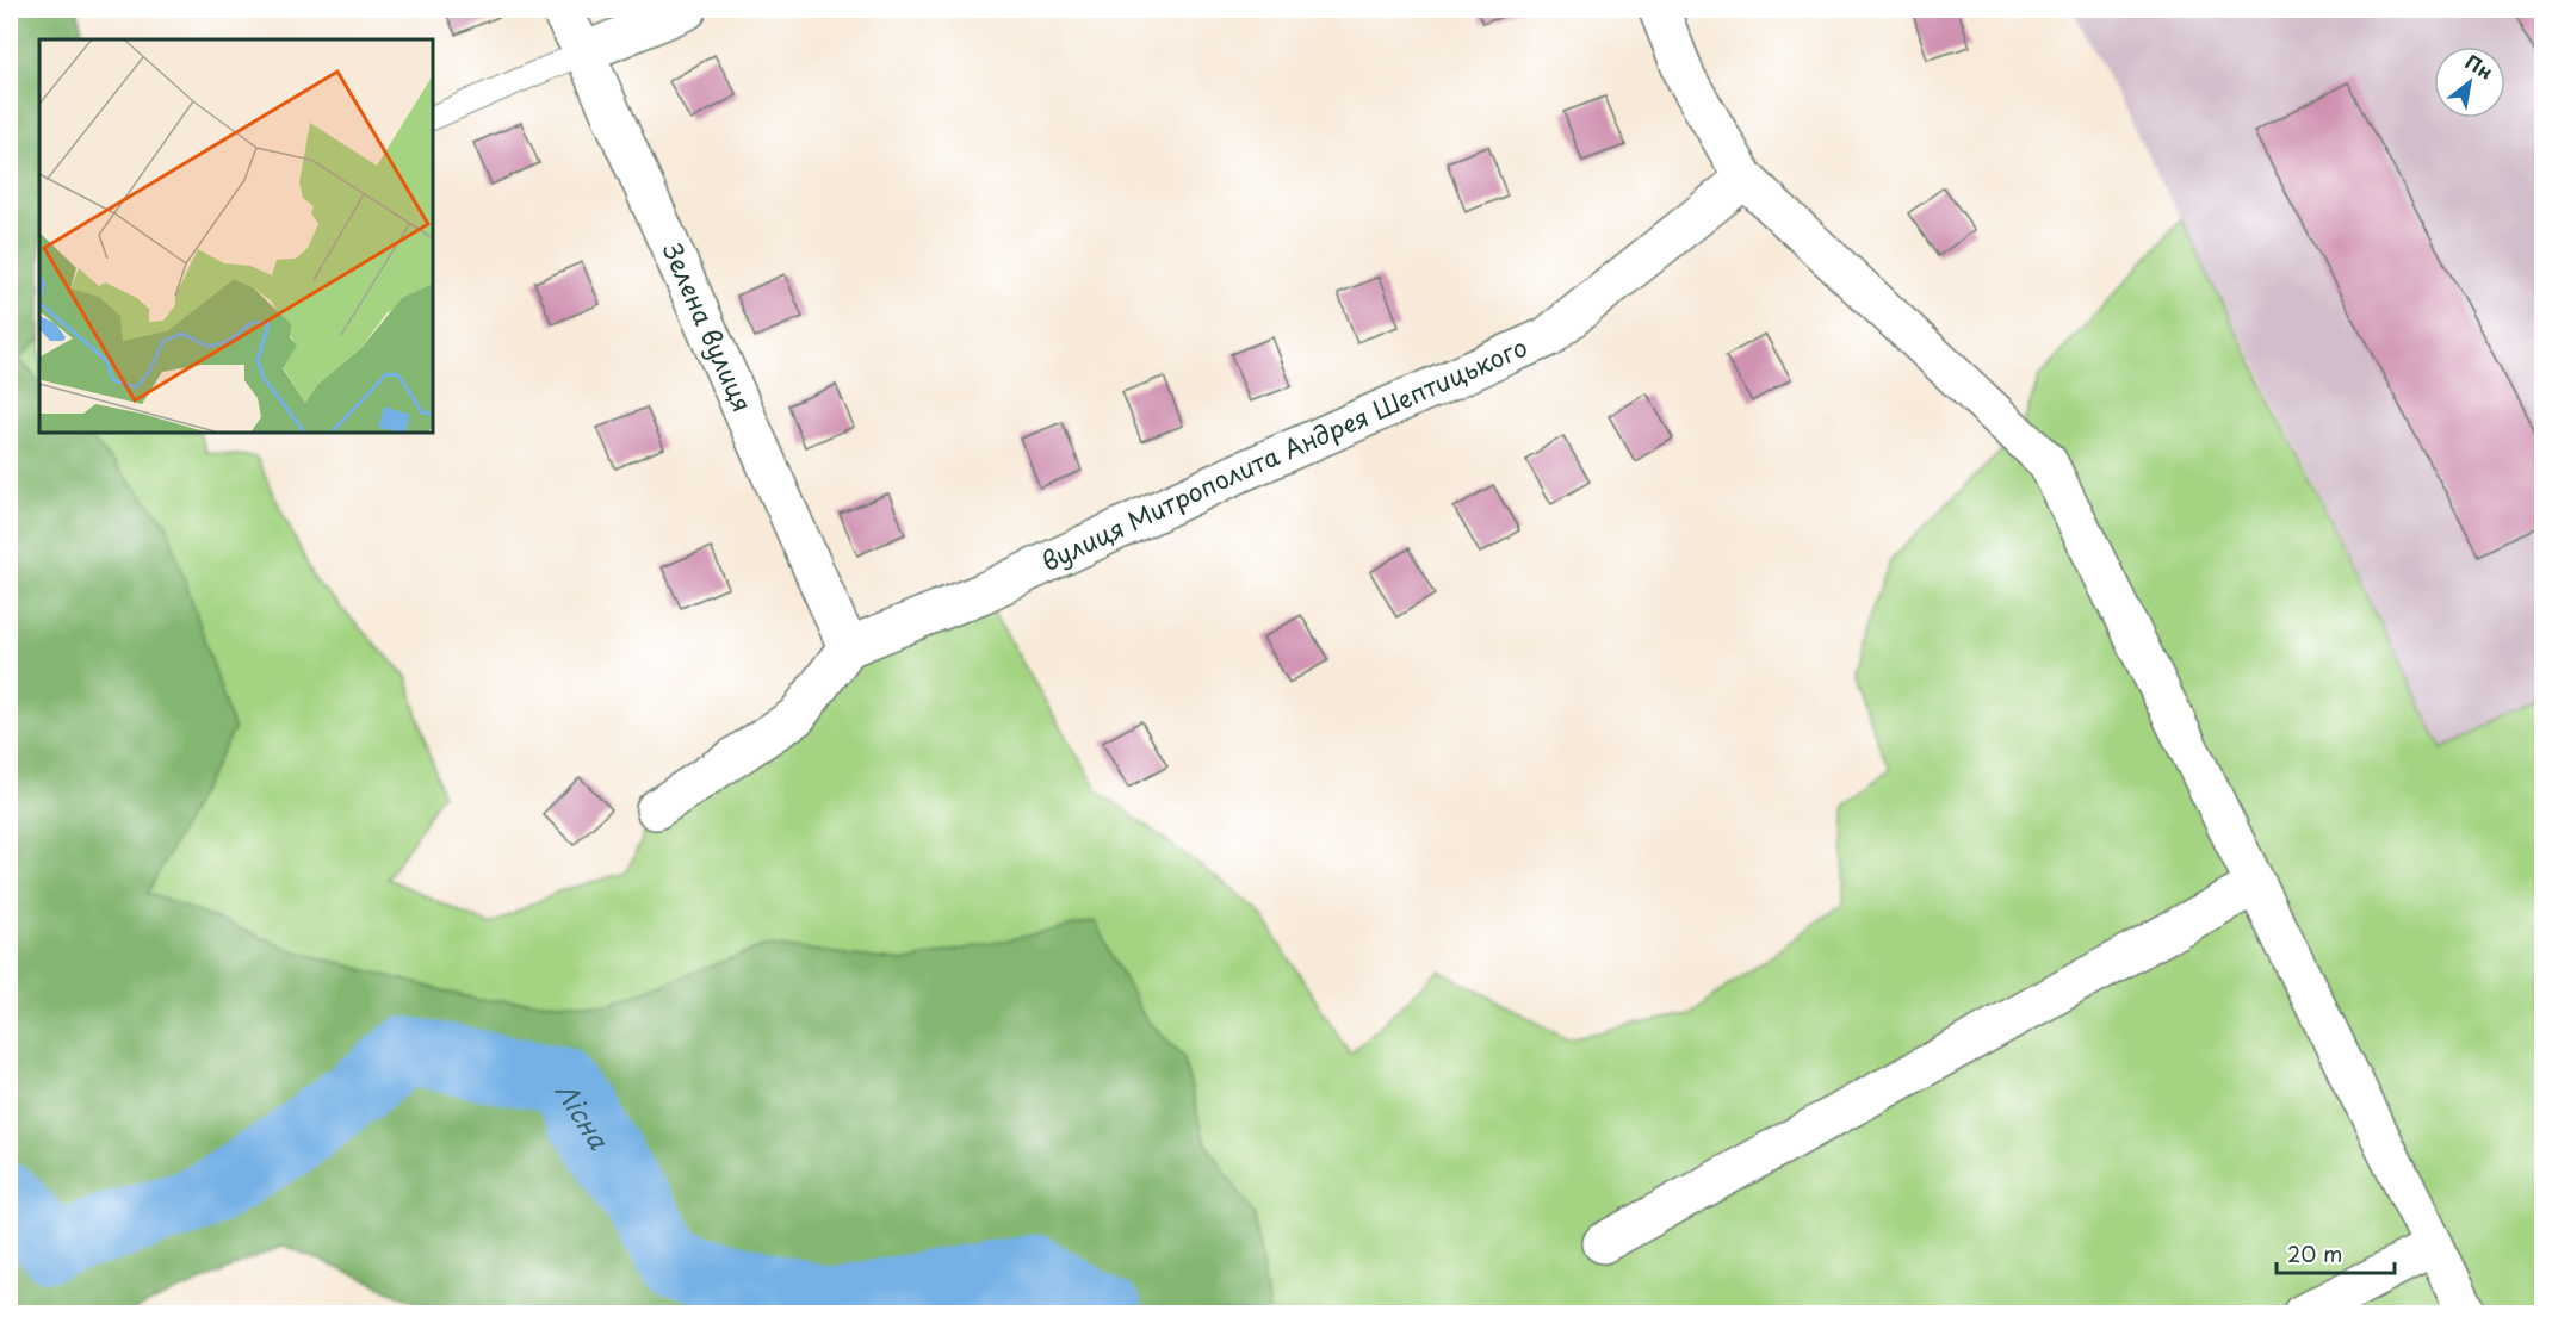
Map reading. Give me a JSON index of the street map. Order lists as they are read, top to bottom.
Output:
{
  "streets": {
    "street": ["Зелена вулиця", "вулиця Митрополита Андрея Шептицького"]
  },
  "crossings": [
    ["Зелена вулиця", "вулиця Митрополита Андрея Шептицького"]
  ],
  "water": ["Лісна"],
  "scale_bar": "20 m",
  "north": "top right"
}
